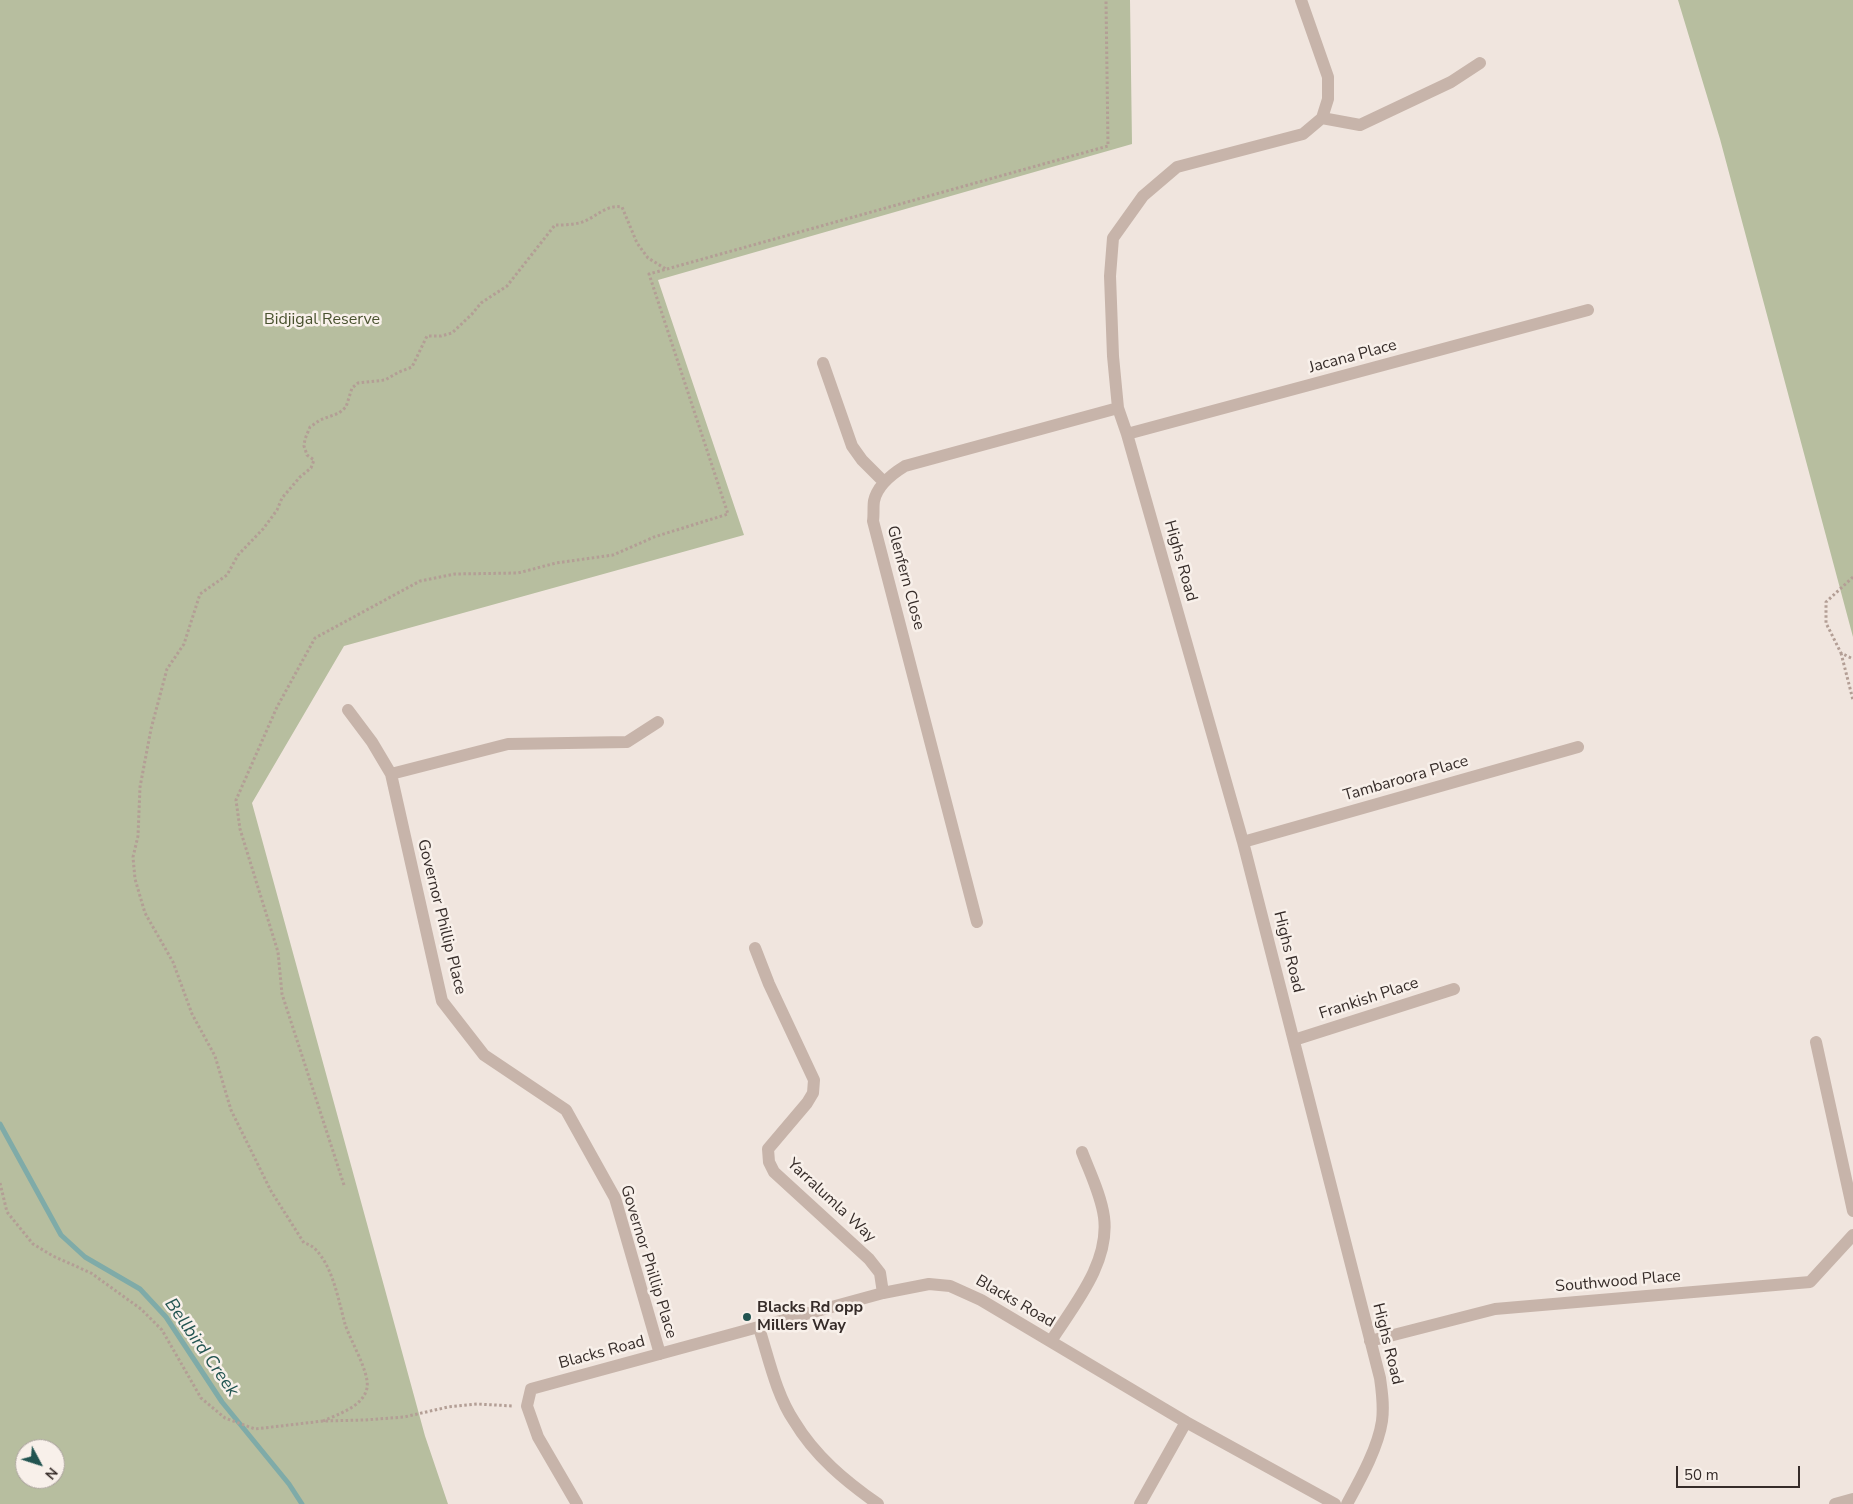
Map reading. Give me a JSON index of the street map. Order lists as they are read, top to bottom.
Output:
{
  "streets": {
    "street": [
      "Jacana Place",
      "Highs Road",
      "Glenfern Close",
      "Tambaroora Place",
      "Governor Phillip Place",
      "Frankish Place",
      "Yarralumla Way",
      "Southwood Place",
      "Blacks Road"
    ]
  },
  "crossings": [
    ["Jacana Place", "Highs Road"],
    ["Highs Road", "Glenfern Close"],
    ["Highs Road", "Tambaroora Place"],
    ["Highs Road", "Frankish Place"],
    ["Highs Road", "Southwood Place"],
    ["Governor Phillip Place", "Blacks Road"],
    ["Yarralumla Way", "Blacks Road"]
  ],
  "water": ["Bellbird Creek"],
  "parks": ["Bidjigal Reserve"],
  "places": ["Blacks Rd opp Millers Way"],
  "scale_bar": "50 m",
  "north": "bottom right"
}
